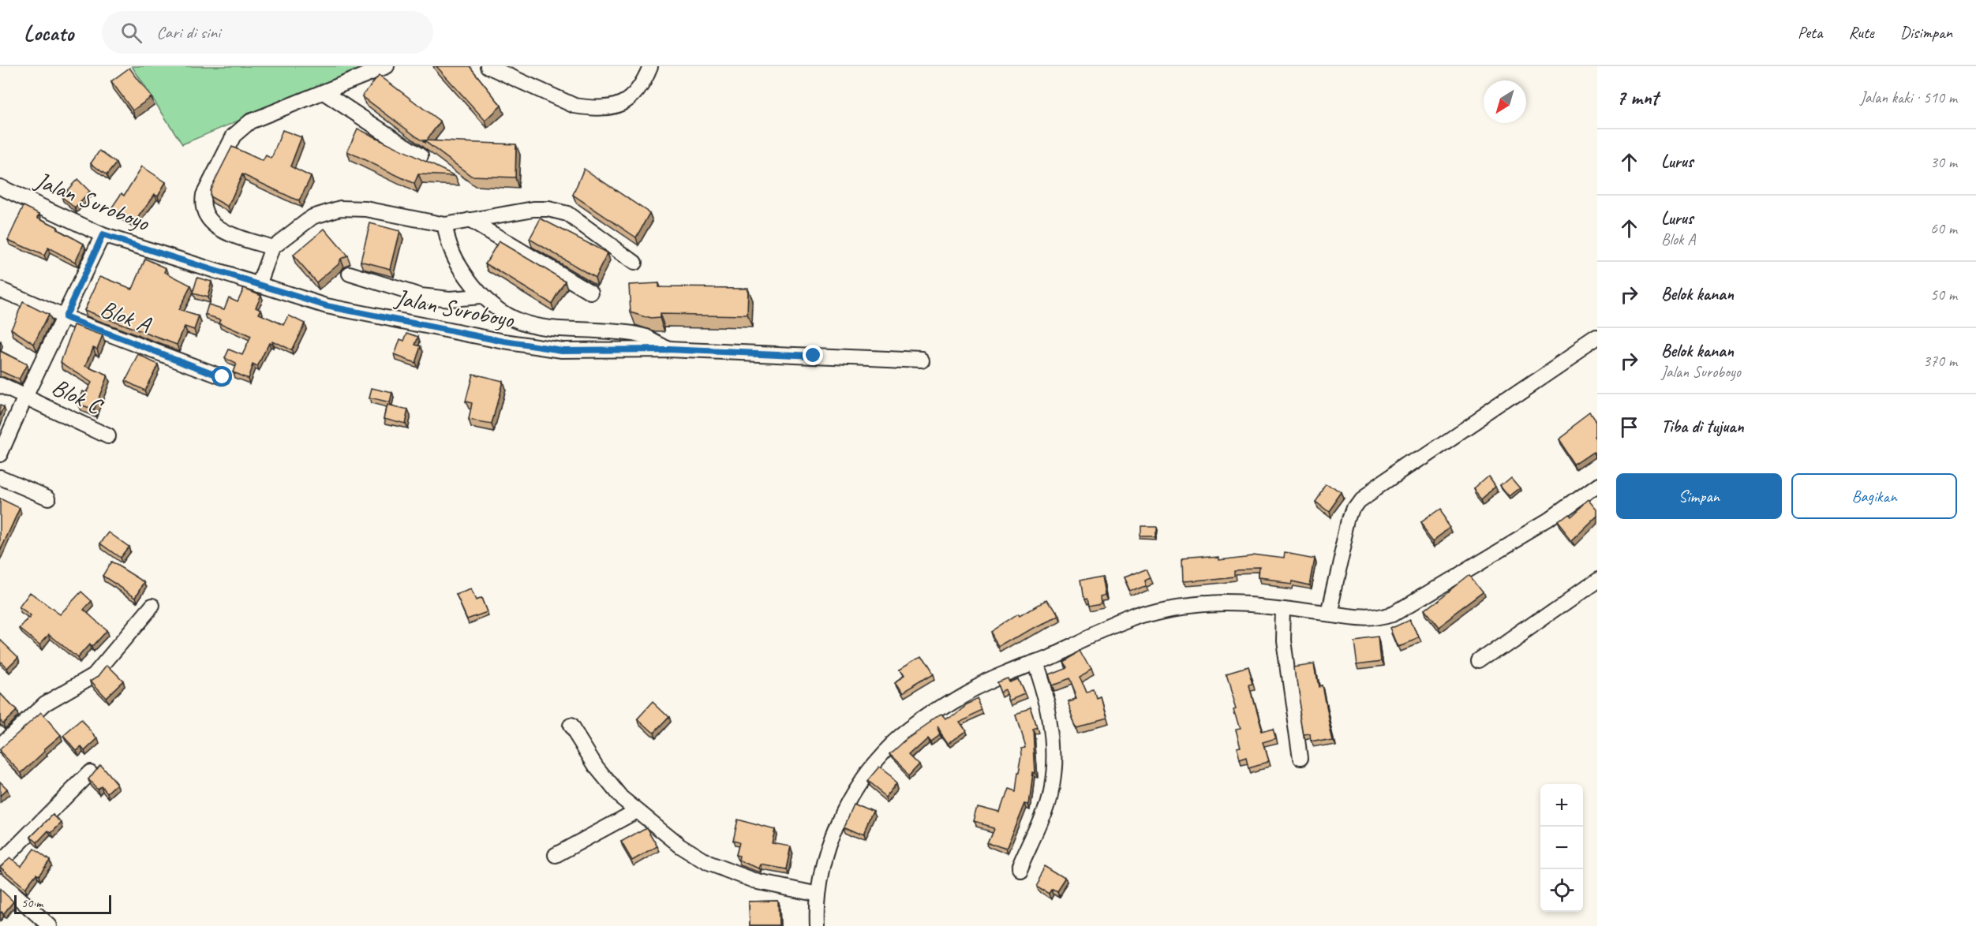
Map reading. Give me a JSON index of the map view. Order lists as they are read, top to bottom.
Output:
{
  "streets": {
    "street": ["Jalan Suroboyo", "Blok A", "Blok C"]
  },
  "scale_bar": "50 m",
  "north": "bottom left",
  "page": {
    "header": "Locato",
    "search": "Cari di sini",
    "nav": ["Peta", "Rute", "Disimpan"],
    "heading": ["7 mnt", "Jalan kaki · 510 m"],
    "list": [
      ["Lurus", "30 m"],
      ["Lurus", "Blok A", "60 m"],
      ["Belok kanan", "50 m"],
      ["Belok kanan", "Jalan Suroboyo", "370 m"],
      "Tiba di tujuan"
    ],
    "buttons": ["Simpan", "Bagikan"],
    "map_buttons": ["+", "−"],
    "scale": "50 m"
  }
}
